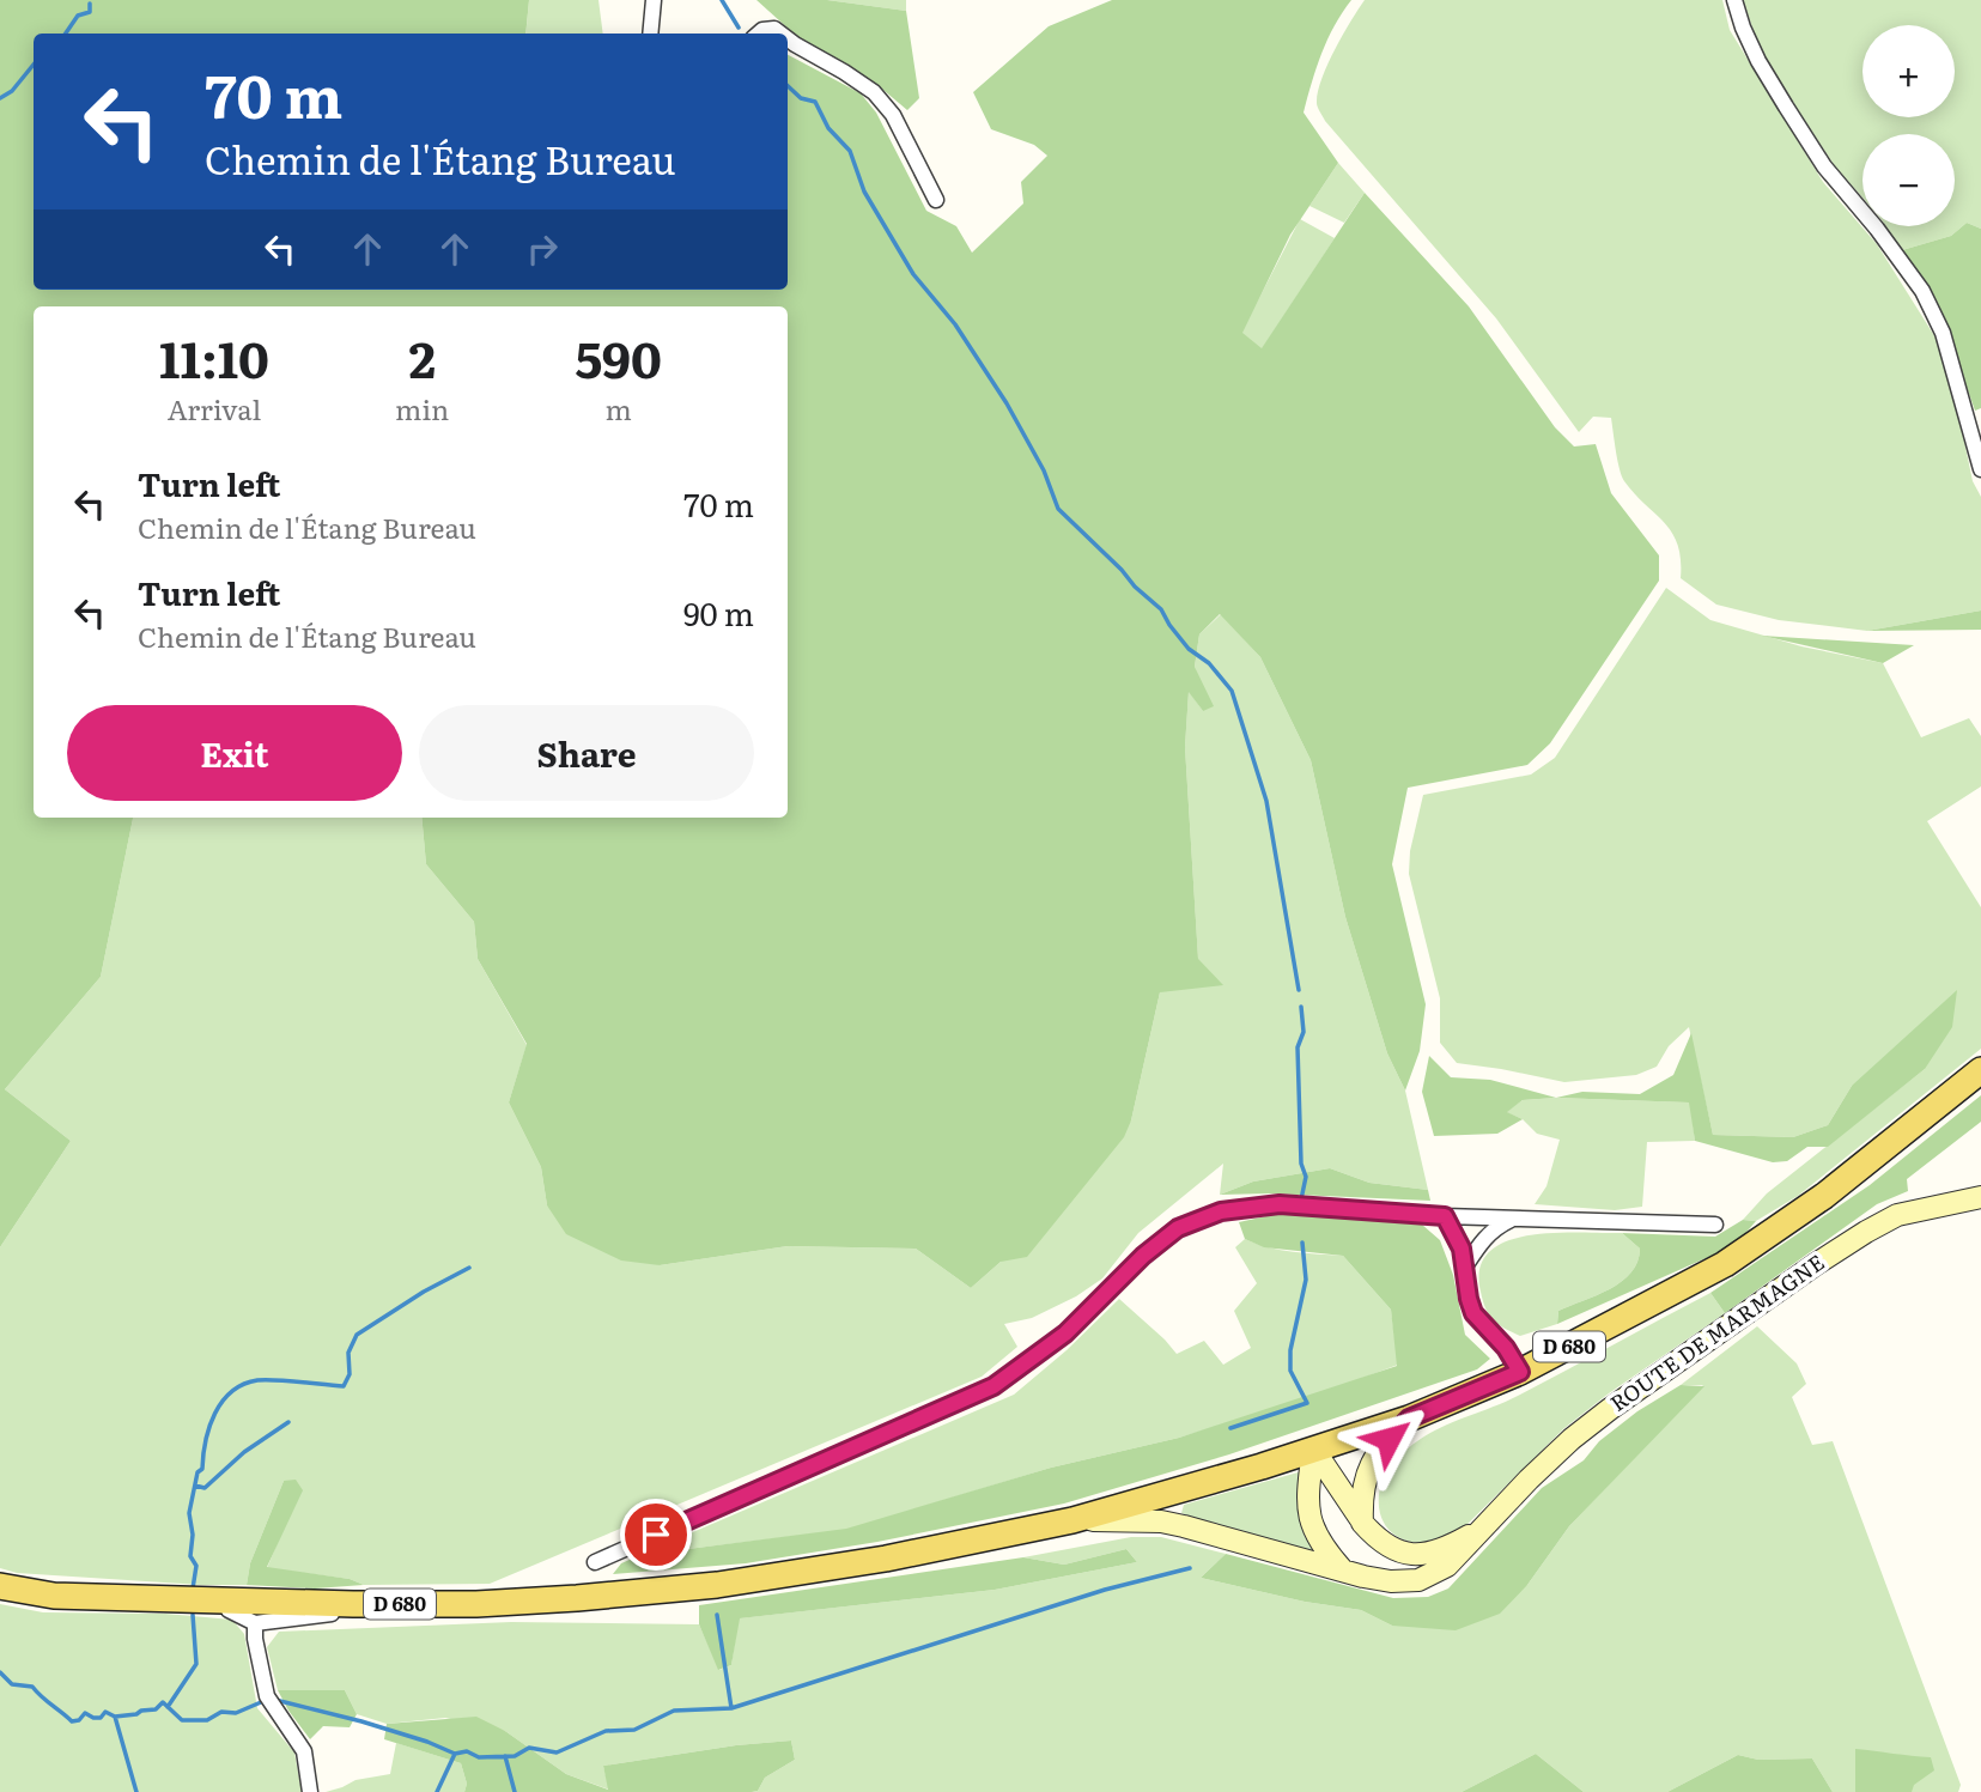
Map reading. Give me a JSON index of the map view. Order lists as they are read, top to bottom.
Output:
{
  "streets": {
    "main road": ["ROUTE DE MARMAGNE", "D 680"]
  },
  "crossings": [
    ["ROUTE DE MARMAGNE", "D 680"]
  ],
  "page": {
    "map_buttons": ["+", "−"],
    "turn": ["70 m", "Chemin de l'Étang Bureau"],
    "eta": [
      "11:10",
      "Arrival",
      "2",
      "min",
      "590",
      "m"
    ],
    "list": [
      {
        "name": "Turn left",
        "note": "Chemin de l'Étang Bureau",
        "value": "70 m"
      },
      {
        "name": "Turn left",
        "note": "Chemin de l'Étang Bureau",
        "value": "90 m"
      }
    ],
    "buttons": ["Exit", "Share"]
  }
}
